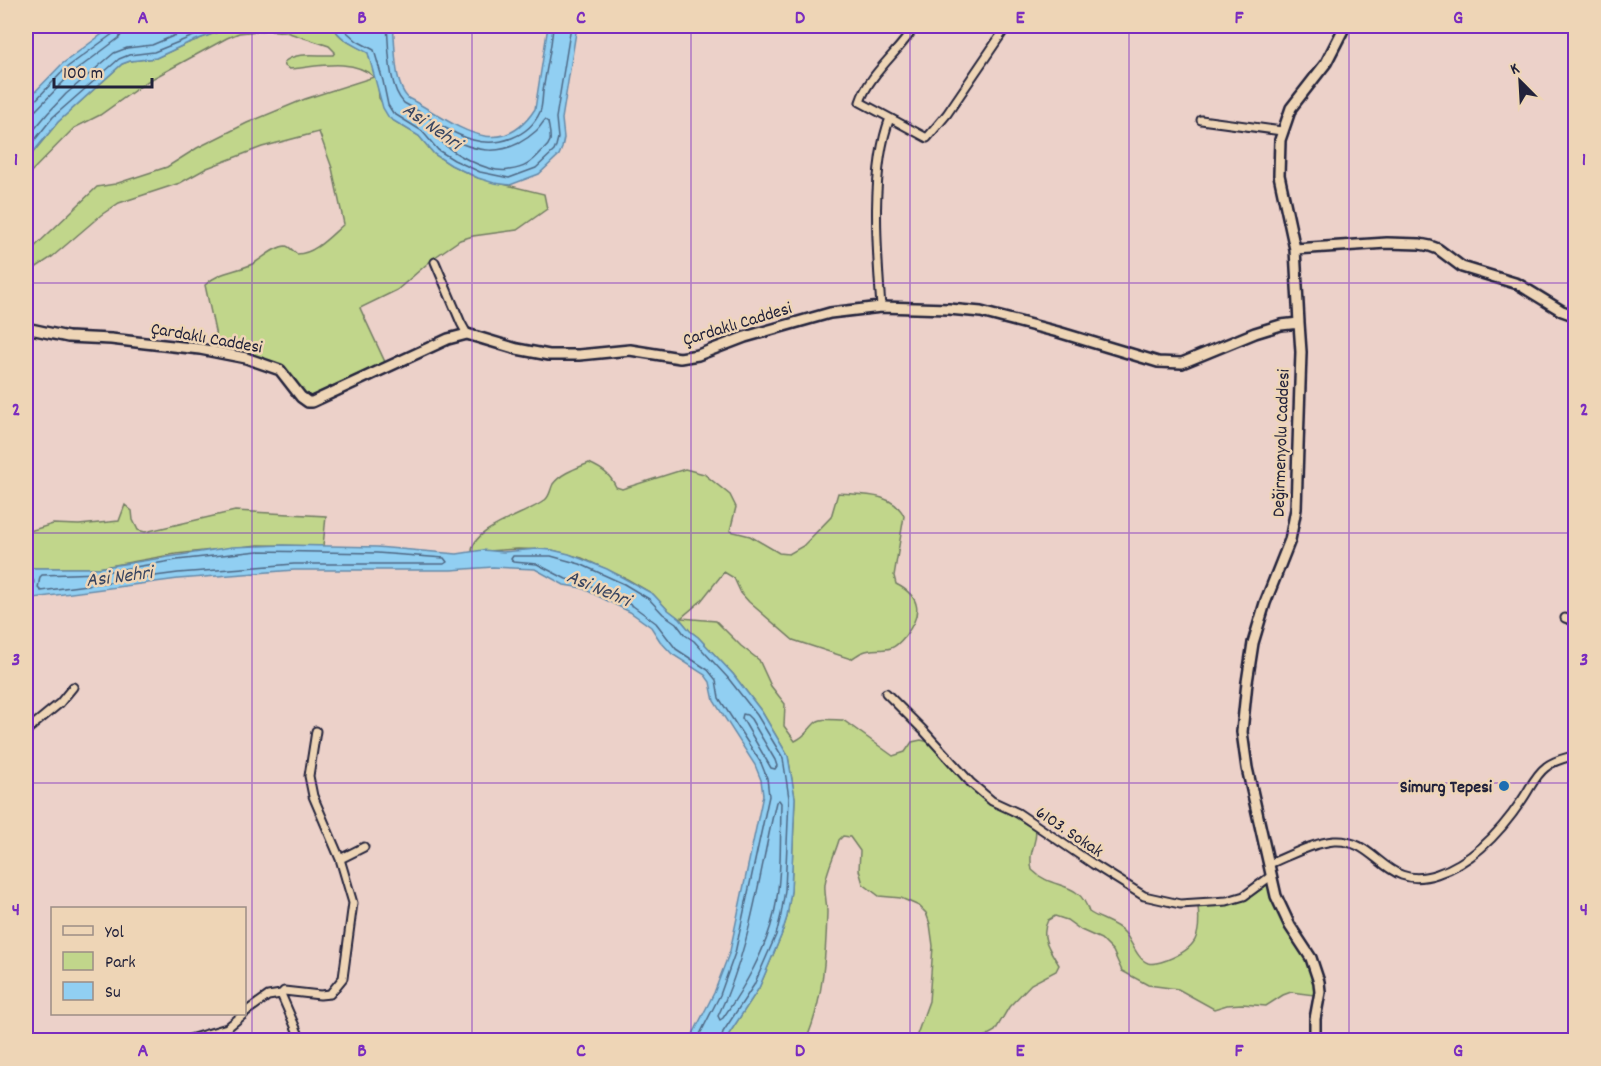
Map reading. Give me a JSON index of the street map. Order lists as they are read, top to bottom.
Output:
{
  "streets": {
    "street": ["Çardaklı Caddesi", "Değirmenyolu Caddesi", "6103. Sokak"]
  },
  "crossings": [
    ["Çardaklı Caddesi", "Değirmenyolu Caddesi"],
    ["Değirmenyolu Caddesi", "6103. Sokak"]
  ],
  "water": ["Asi Nehri"],
  "places": ["Simurg Tepesi"],
  "legend": ["Yol", "Park", "Su"],
  "scale_bar": "100 m",
  "north": "top left",
  "grid": {
    "columns": [
      "A",
      "B",
      "C",
      "D",
      "E",
      "F",
      "G"
    ],
    "rows": [
      "1",
      "2",
      "3",
      "4"
    ]
  }
}
